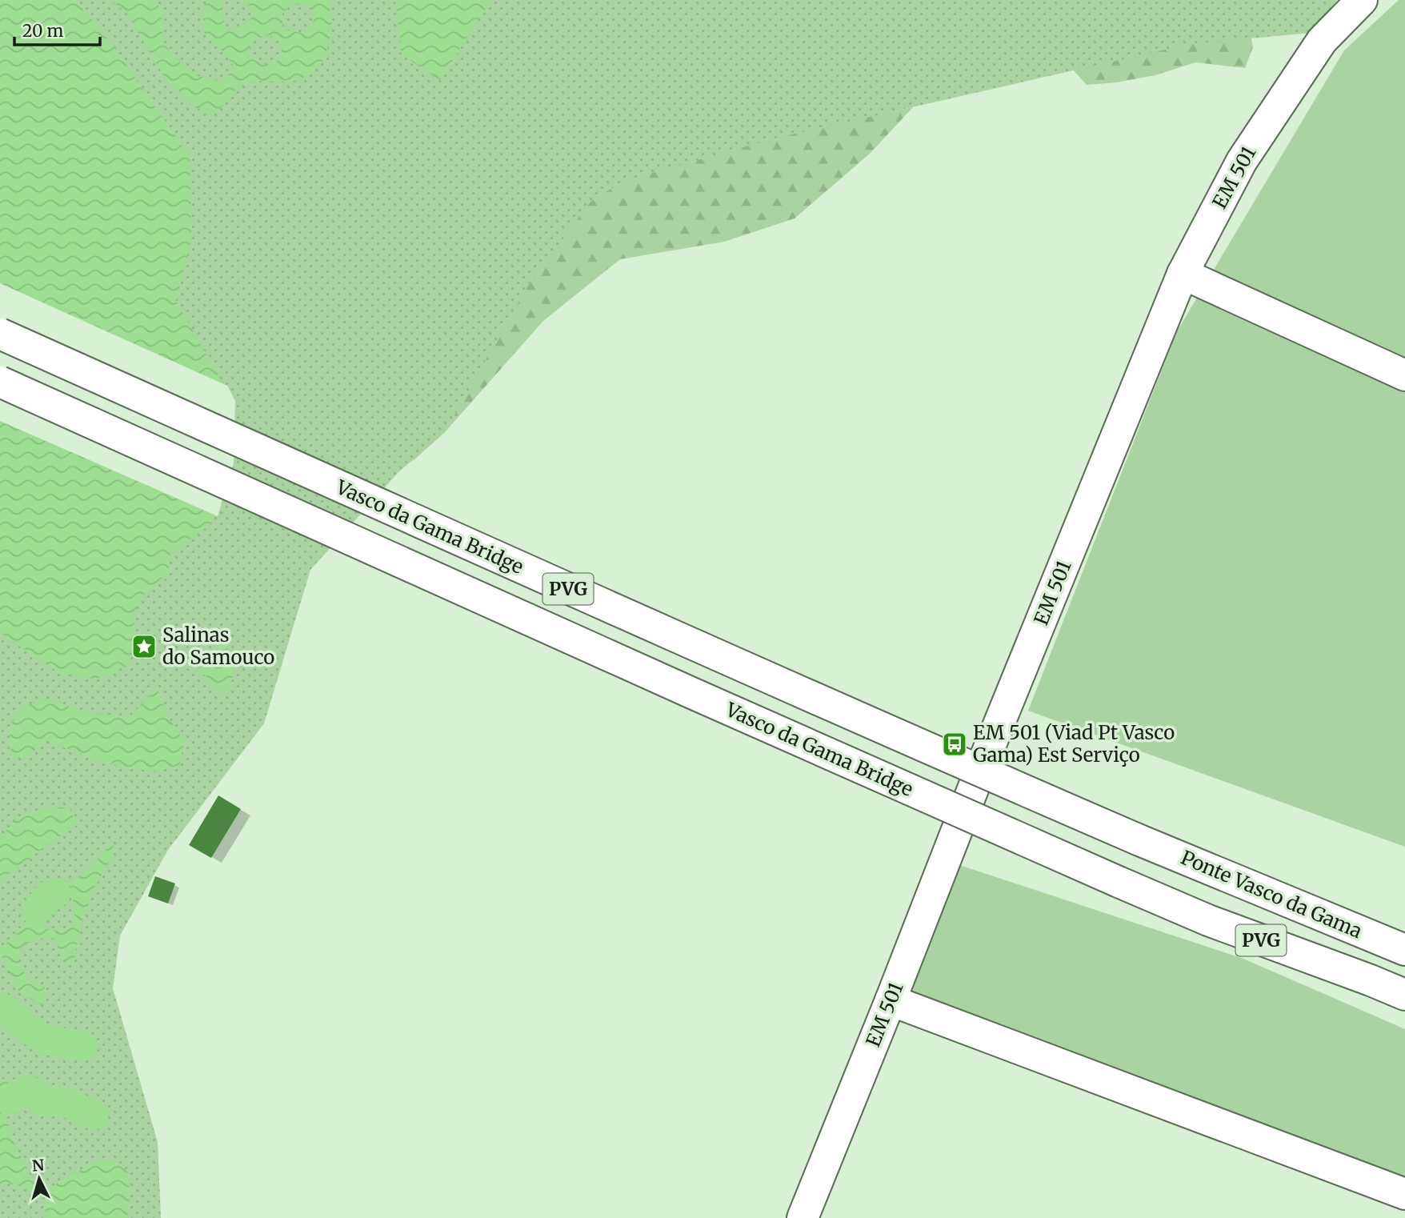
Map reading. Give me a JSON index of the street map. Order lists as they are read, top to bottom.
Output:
{
  "streets": {
    "main road": [
      "EM 501",
      "Vasco da Gama Bridge",
      "PVG",
      "Ponte Vasco da Gama"
    ]
  },
  "crossings": [
    ["Vasco da Gama Bridge", "Ponte Vasco da Gama"]
  ],
  "places": {
    "place": ["Salinas do Samouco"],
    "bus stop": ["EM 501 (Viad Pt Vasco Gama) Est Serviço"]
  },
  "scale_bar": "20 m",
  "north": "top"
}
